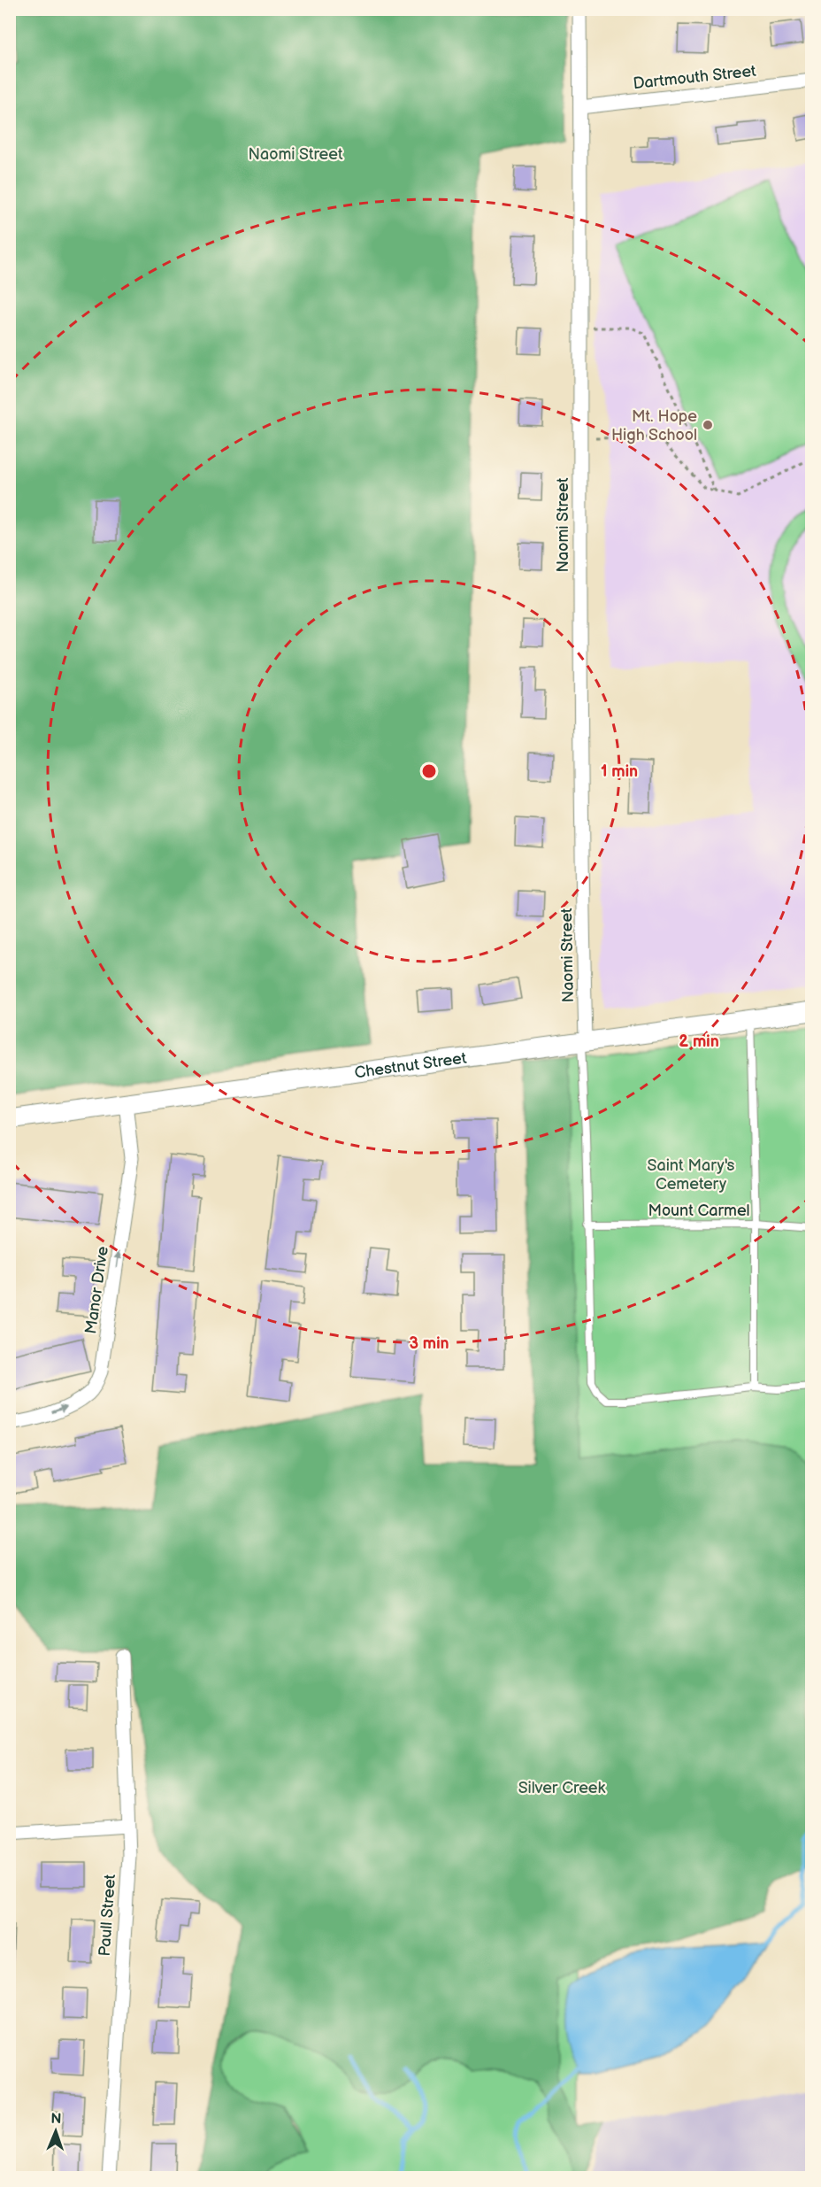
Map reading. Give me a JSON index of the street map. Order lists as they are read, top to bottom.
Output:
{
  "streets": {
    "street": [
      "Dartmouth Street",
      "Naomi Street",
      "Chestnut Street",
      "Manor Drive",
      "Paull Street"
    ],
    "lane": ["Mount Carmel"]
  },
  "crossings": [
    ["Dartmouth Street", "Naomi Street"],
    ["Naomi Street", "Chestnut Street"],
    ["Chestnut Street", "Manor Drive"]
  ],
  "one_way": ["Manor Drive"],
  "parks": ["Naomi Street", "Saint Mary's Cemetery", "Silver Creek"],
  "places": ["Mt. Hope High School"],
  "north": "top",
  "rings": ["1 min", "2 min", "3 min"]
}
